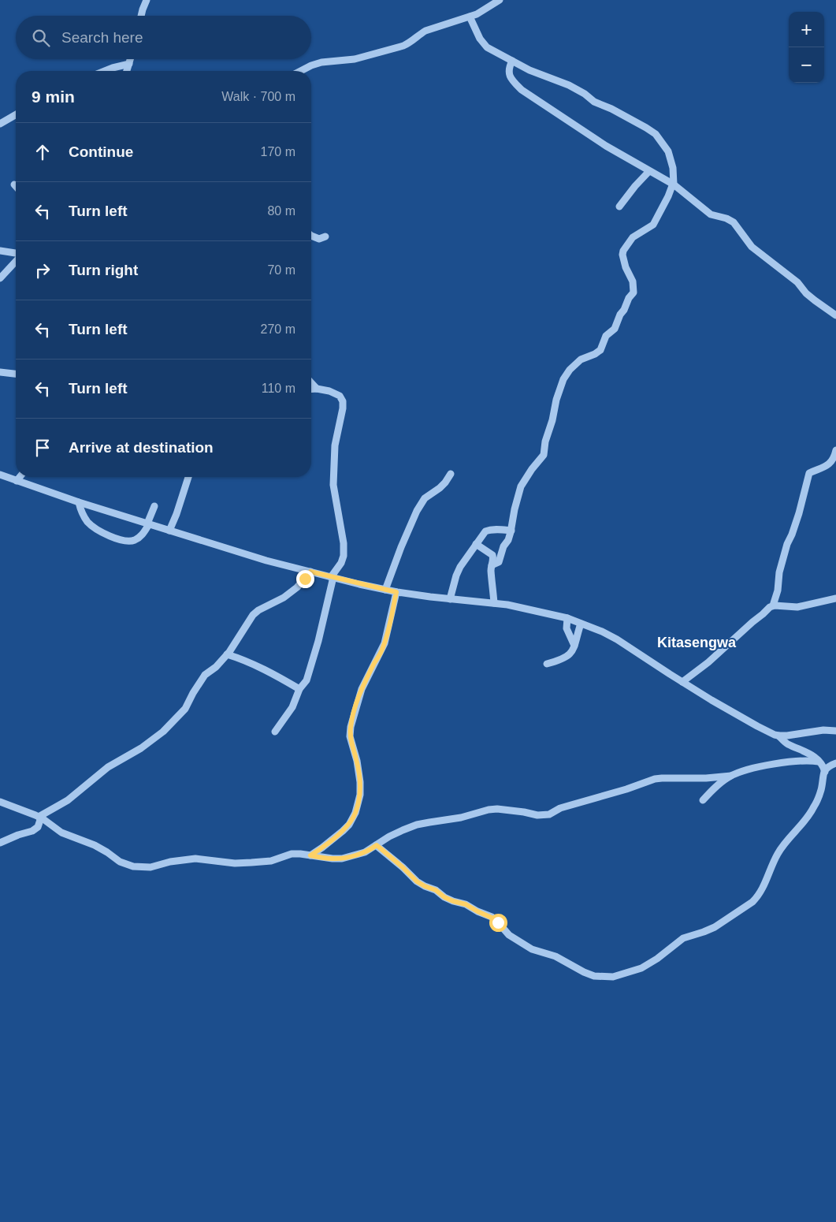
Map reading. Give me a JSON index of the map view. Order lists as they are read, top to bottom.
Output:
{
  "districts": ["Kitasengwa"],
  "page": {
    "map_buttons": ["+", "−"],
    "search": "Search here",
    "heading": ["9 min", "Walk · 700 m"],
    "list": [
      ["Continue", "170 m"],
      ["Turn left", "80 m"],
      ["Turn right", "70 m"],
      ["Turn left", "270 m"],
      ["Turn left", "110 m"],
      "Arrive at destination"
    ]
  }
}
